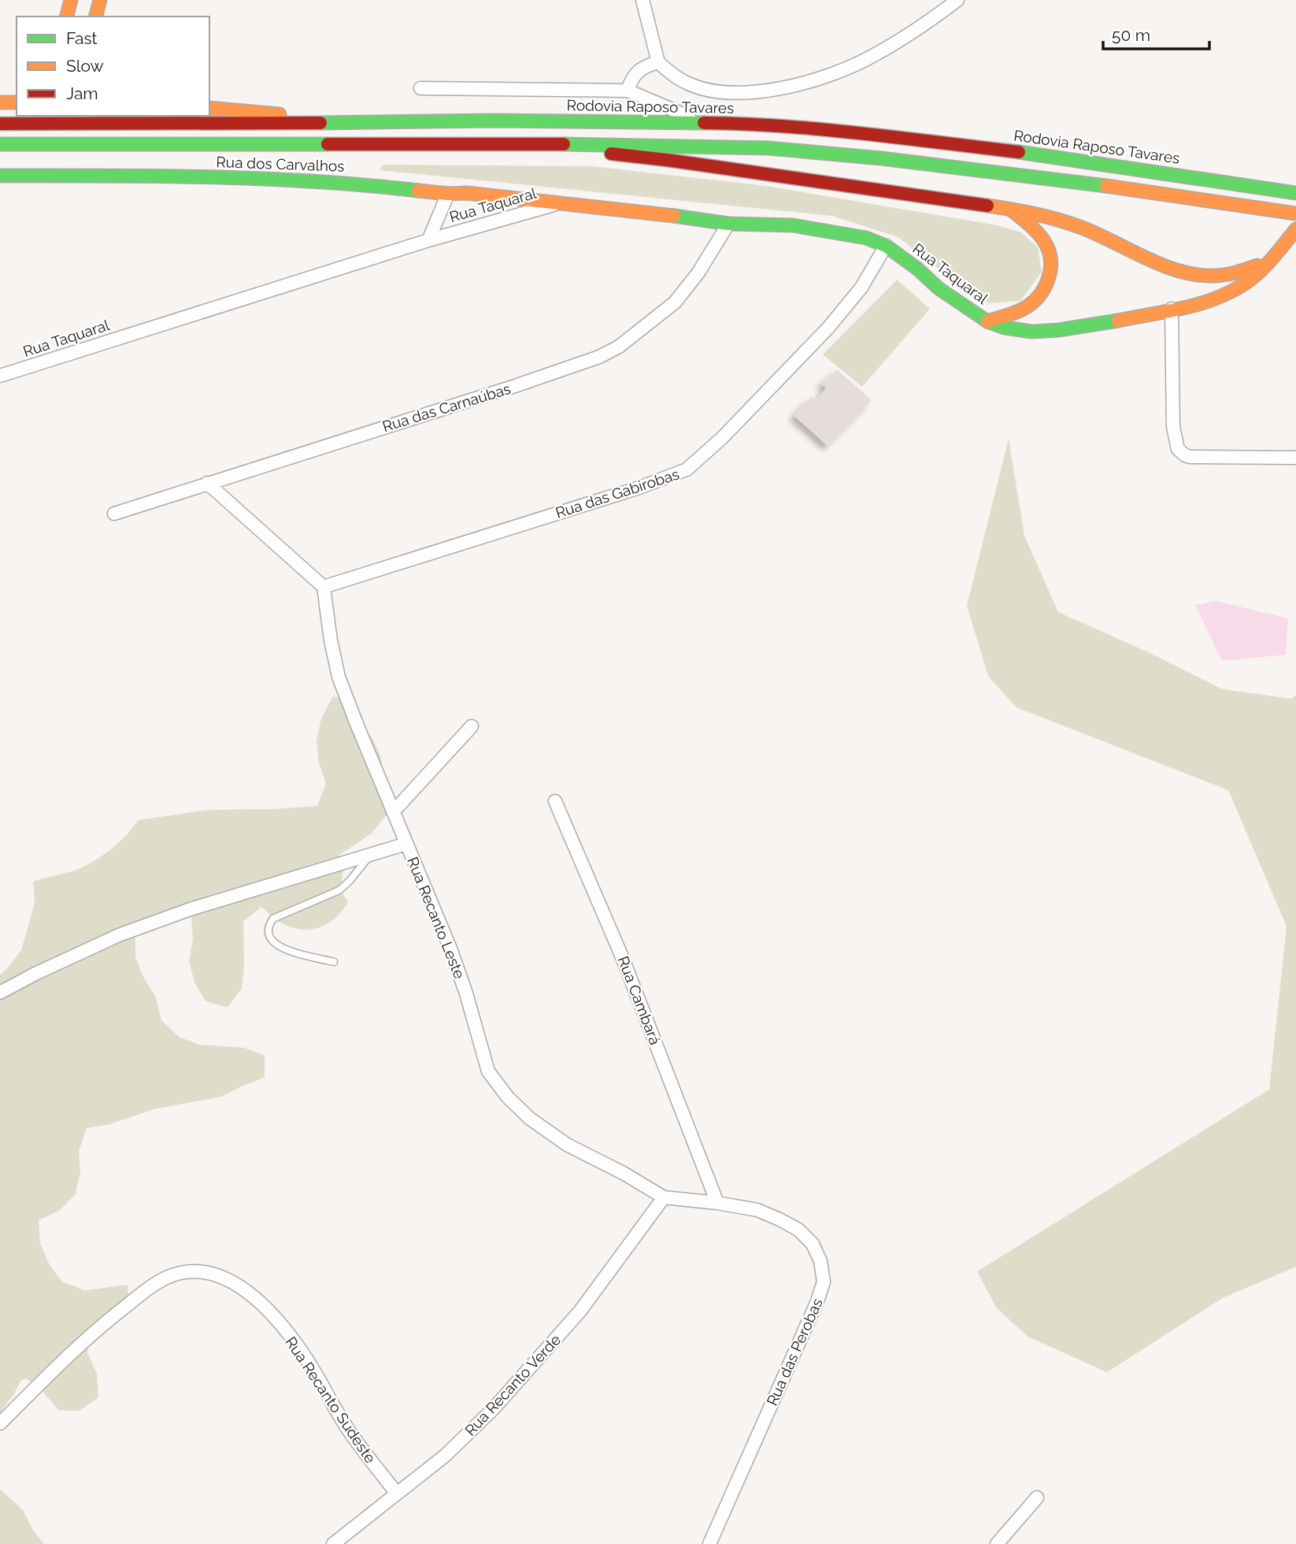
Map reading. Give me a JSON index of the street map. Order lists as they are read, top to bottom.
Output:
{
  "streets": {
    "main road": ["Rodovia Raposo Tavares", "Rua dos Carvalhos", "Rua Taquaral"],
    "street": [
      "Rua das Carnaúbas",
      "Rua das Gabirobas",
      "Rua Recanto Leste",
      "Rua Cambará",
      "Rua das Perobas",
      "Rua Recanto Verde",
      "Rua Recanto Sudeste"
    ]
  },
  "crossings": [
    ["Rua dos Carvalhos", "Rua Taquaral"],
    ["Rua Taquaral", "Rua das Carnaúbas"],
    ["Rua Taquaral", "Rua das Gabirobas"],
    ["Rua Recanto Leste", "Rua das Perobas"],
    ["Rua Recanto Leste", "Rua Recanto Verde"],
    ["Rua Cambará", "Rua das Perobas"],
    ["Rua das Perobas", "Rua Recanto Verde"],
    ["Rua Recanto Verde", "Rua Recanto Sudeste"]
  ],
  "legend": ["Fast", "Slow", "Jam"],
  "scale_bar": "50 m"
}
